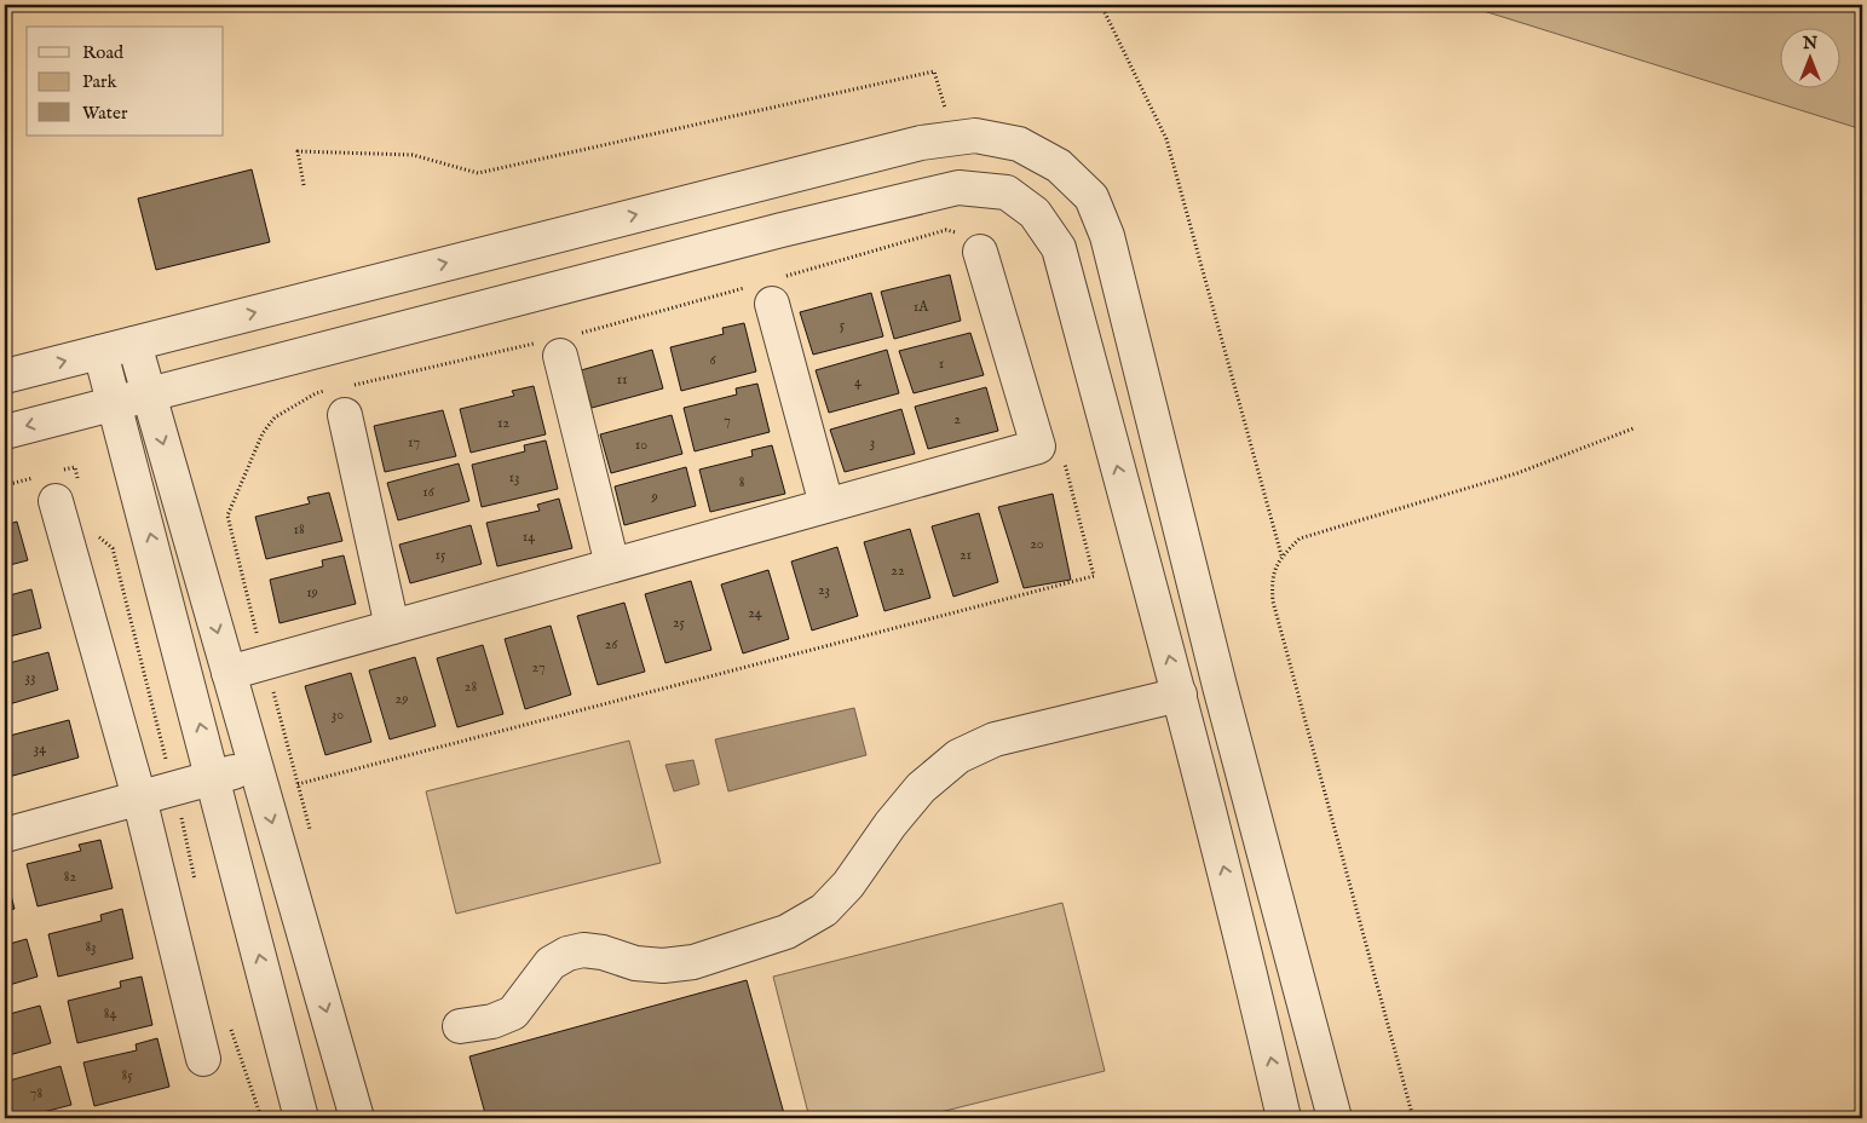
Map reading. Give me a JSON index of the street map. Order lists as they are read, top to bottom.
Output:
{
  "house_numbers": [
    "1A",
    "5",
    "6",
    "1",
    "11",
    "4",
    "2",
    "7",
    "12",
    "17",
    "3",
    "10",
    "13",
    "8",
    "16",
    "9",
    "18",
    "14",
    "20",
    "15",
    "21",
    "22",
    "23",
    "19",
    "24",
    "25",
    "26",
    "27",
    "33",
    "28",
    "29",
    "30",
    "34",
    "82",
    "83",
    "84",
    "85",
    "78"
  ],
  "legend": ["Road", "Park", "Water"],
  "north": "top"
}
